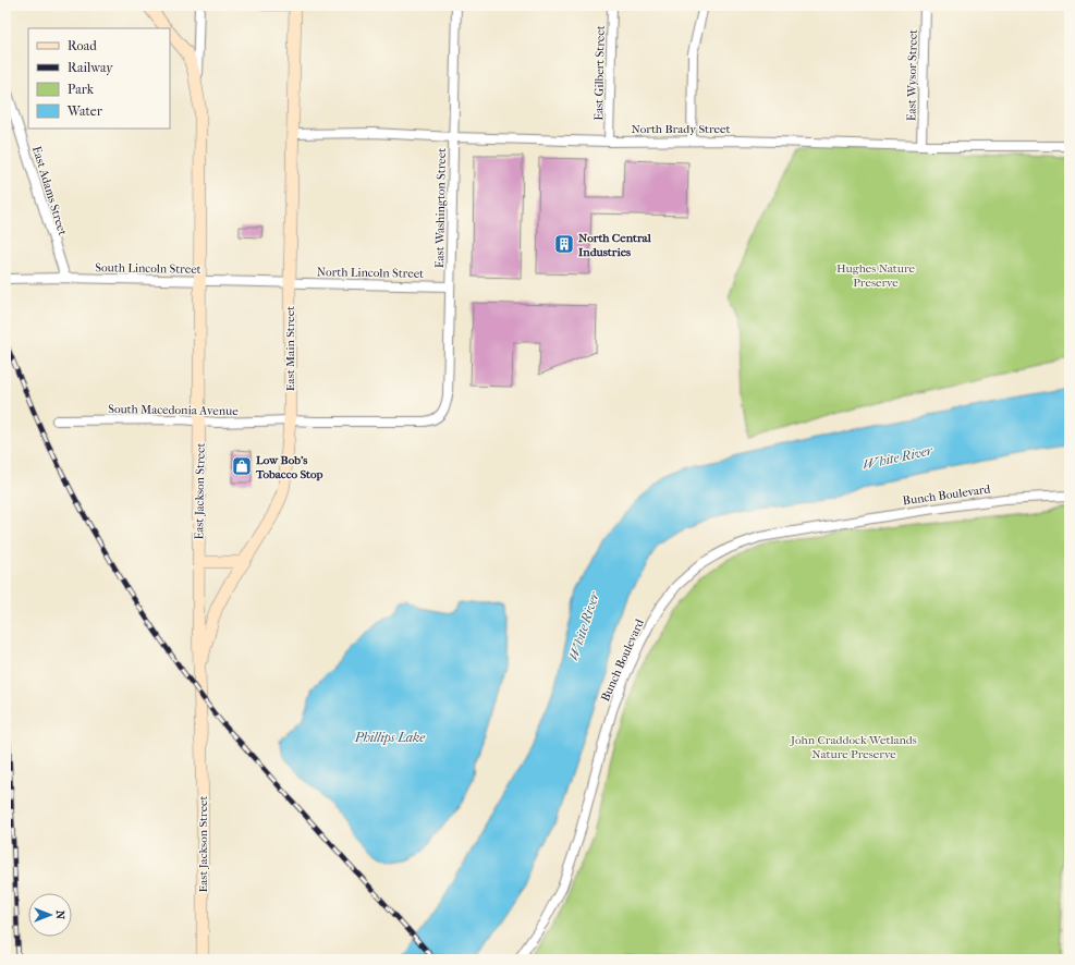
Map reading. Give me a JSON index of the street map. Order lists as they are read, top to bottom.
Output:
{
  "streets": {
    "main road": ["East Main Street", "East Jackson Street"],
    "street": [
      "East Gilbert Street",
      "East Wysor Street",
      "North Brady Street",
      "East Adams Street",
      "East Washington Street",
      "South Lincoln Street",
      "North Lincoln Street",
      "South Macedonia Avenue",
      "Bunch Boulevard"
    ]
  },
  "crossings": [
    ["East Gilbert Street", "North Brady Street"],
    ["East Wysor Street", "North Brady Street"],
    ["North Brady Street", "East Washington Street"],
    ["North Brady Street", "East Main Street"],
    ["East Adams Street", "South Lincoln Street"],
    ["East Washington Street", "North Lincoln Street"],
    ["East Washington Street", "South Macedonia Avenue"],
    ["South Lincoln Street", "North Lincoln Street"],
    ["South Lincoln Street", "East Main Street"],
    ["South Lincoln Street", "East Jackson Street"],
    ["North Lincoln Street", "East Main Street"],
    ["East Main Street", "South Macedonia Avenue"],
    ["East Main Street", "East Jackson Street"],
    ["South Macedonia Avenue", "East Jackson Street"]
  ],
  "water": ["White River", "Phillips Lake"],
  "parks": ["Hughes Nature Preserve", "John Craddock Wetlands Nature Preserve"],
  "places": {
    "building": ["North Central Industries"],
    "shop": ["Low Bob's Tobacco Stop"]
  },
  "legend": [
    "Road",
    "Railway",
    "Park",
    "Water"
  ],
  "north": "right"
}
